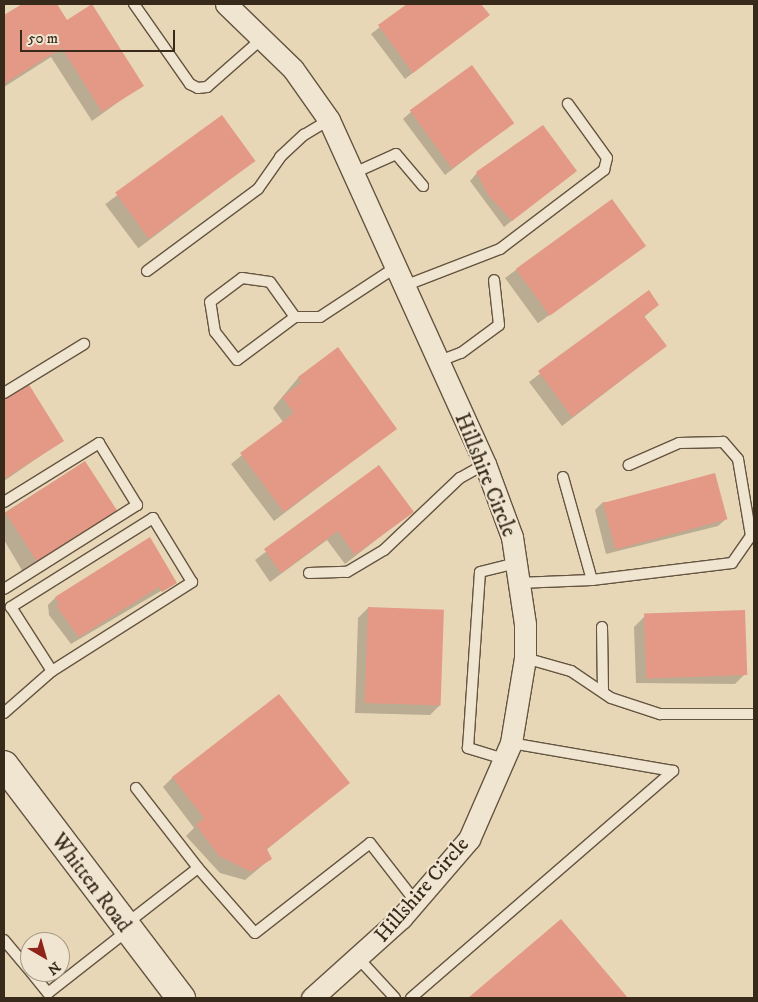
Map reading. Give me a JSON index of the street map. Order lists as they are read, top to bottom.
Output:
{
  "streets": {
    "main road": ["Whitten Road"],
    "street": ["Hillshire Circle"]
  },
  "scale_bar": "50 m",
  "north": "bottom right"
}
